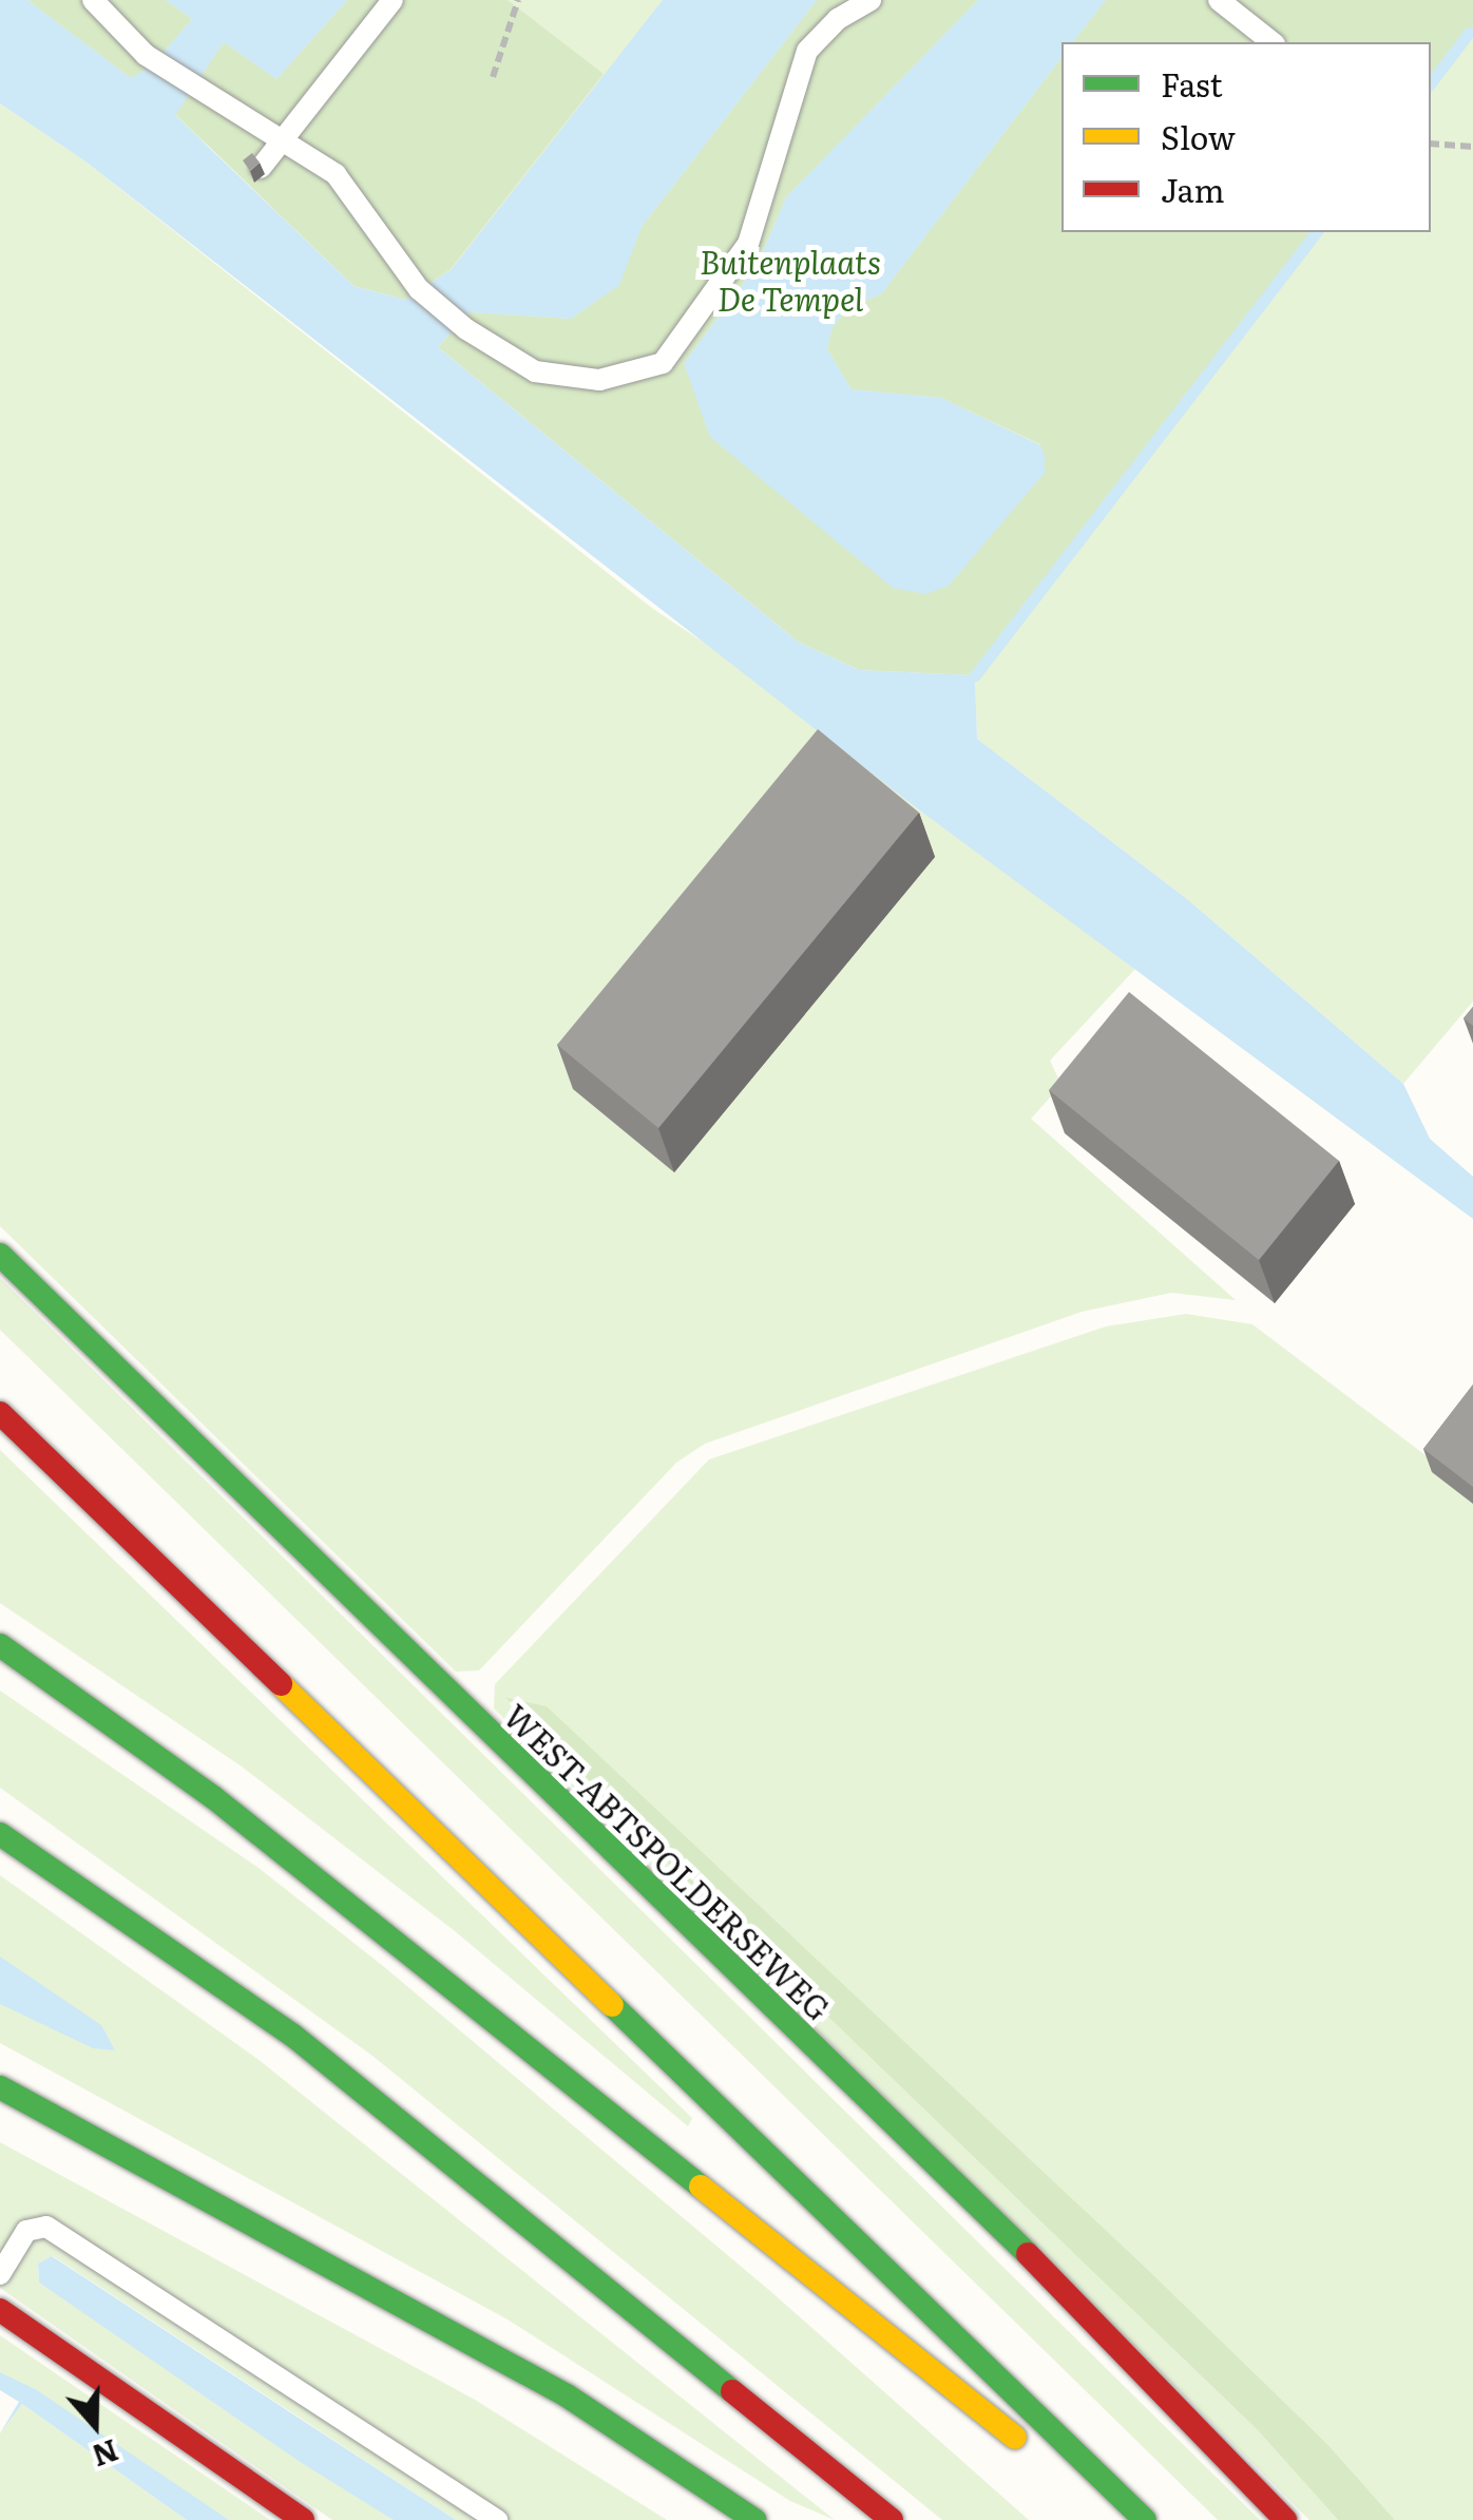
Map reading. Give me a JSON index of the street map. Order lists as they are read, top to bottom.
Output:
{
  "streets": {
    "main road": ["WEST-ABTSPOLDERSEWEG"]
  },
  "parks": ["Buitenplaats De Tempel"],
  "legend": ["Fast", "Slow", "Jam"],
  "north": "bottom"
}
